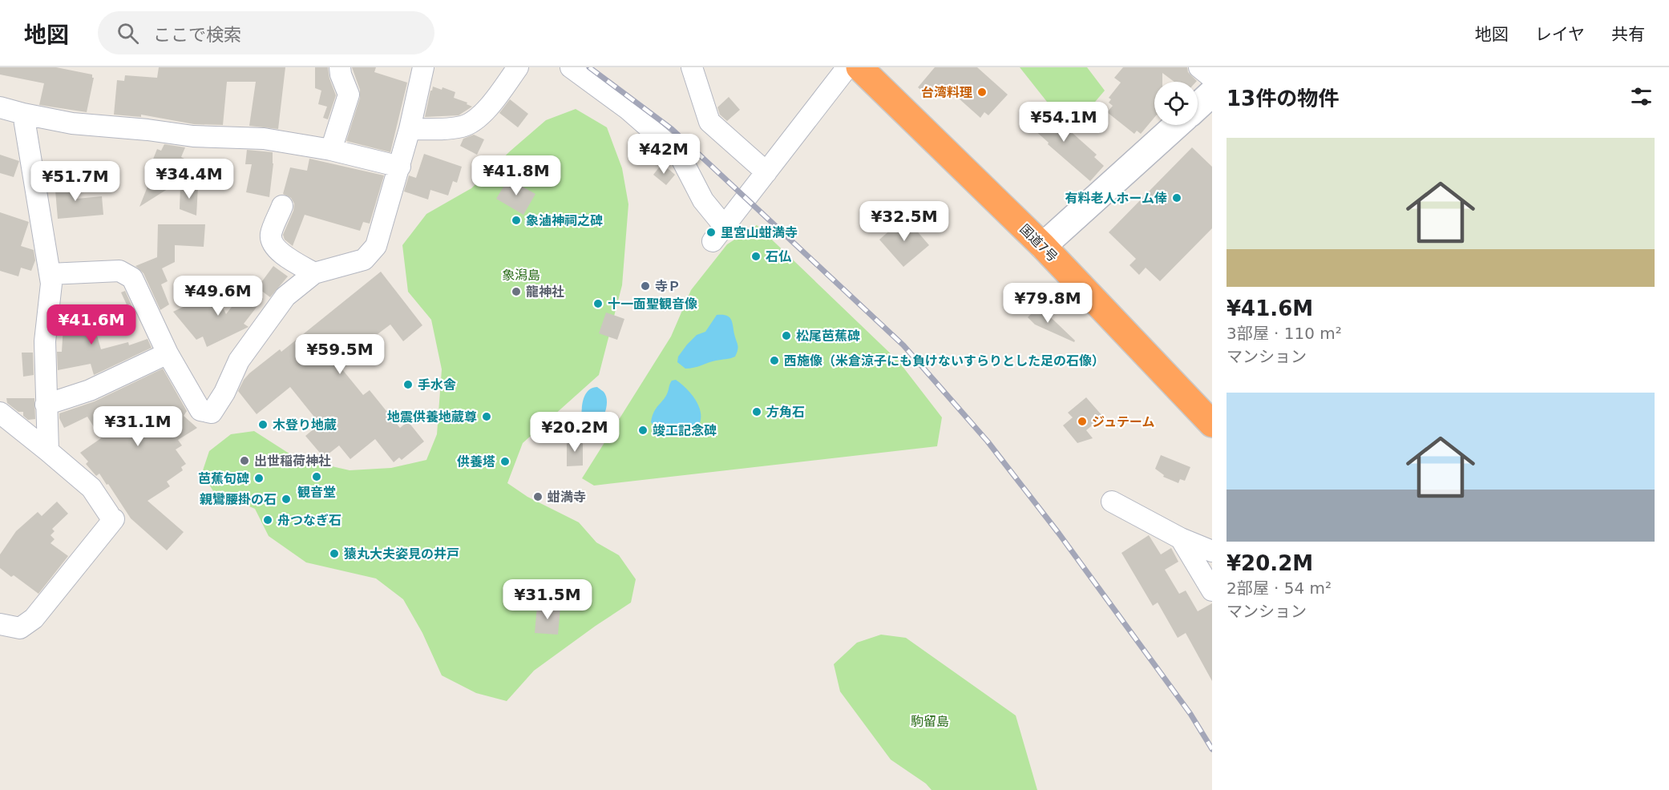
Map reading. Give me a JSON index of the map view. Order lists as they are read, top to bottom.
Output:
{
  "streets": {
    "highway": ["国道7号"]
  },
  "parks": ["象潟島", "駒留島"],
  "places": [
    "台湾料理",
    "有料老人ホーム倖",
    "象滷神祠之碑",
    "里宮山蚶満寺",
    "石仏",
    "寺Ｐ",
    "龍神社",
    "十一面聖観音像",
    "松尾芭蕉碑",
    "西施像（米倉涼子にも負けないすらりとした足の石像）",
    "手水舎",
    "方角石",
    "地震供養地蔵尊",
    "ジュテーム",
    "木登り地蔵",
    "竣工記念碑",
    "出世稲荷神社",
    "供養塔",
    "観音堂",
    "芭蕉句碑",
    "蚶満寺",
    "親鸞腰掛の石",
    "舟つなぎ石",
    "猿丸大夫姿見の井戸"
  ],
  "page": {
    "header": "地図",
    "search": "ここで検索",
    "nav": ["地図", "レイヤ", "共有"],
    "heading": "13件の物件",
    "price": [
      "¥54.1M",
      "¥42M",
      "¥41.8M",
      "¥34.4M",
      "¥51.7M",
      "¥32.5M",
      "¥49.6M",
      "¥79.8M",
      "¥41.6M",
      "¥59.5M",
      "¥31.1M",
      "¥20.2M",
      "¥31.5M"
    ],
    "list": [
      {
        "name": "¥41.6M",
        "note": "3部屋 · 110 m² · マンション"
      },
      {
        "name": "¥20.2M",
        "note": "2部屋 · 54 m² · マンション"
      }
    ]
  }
}
